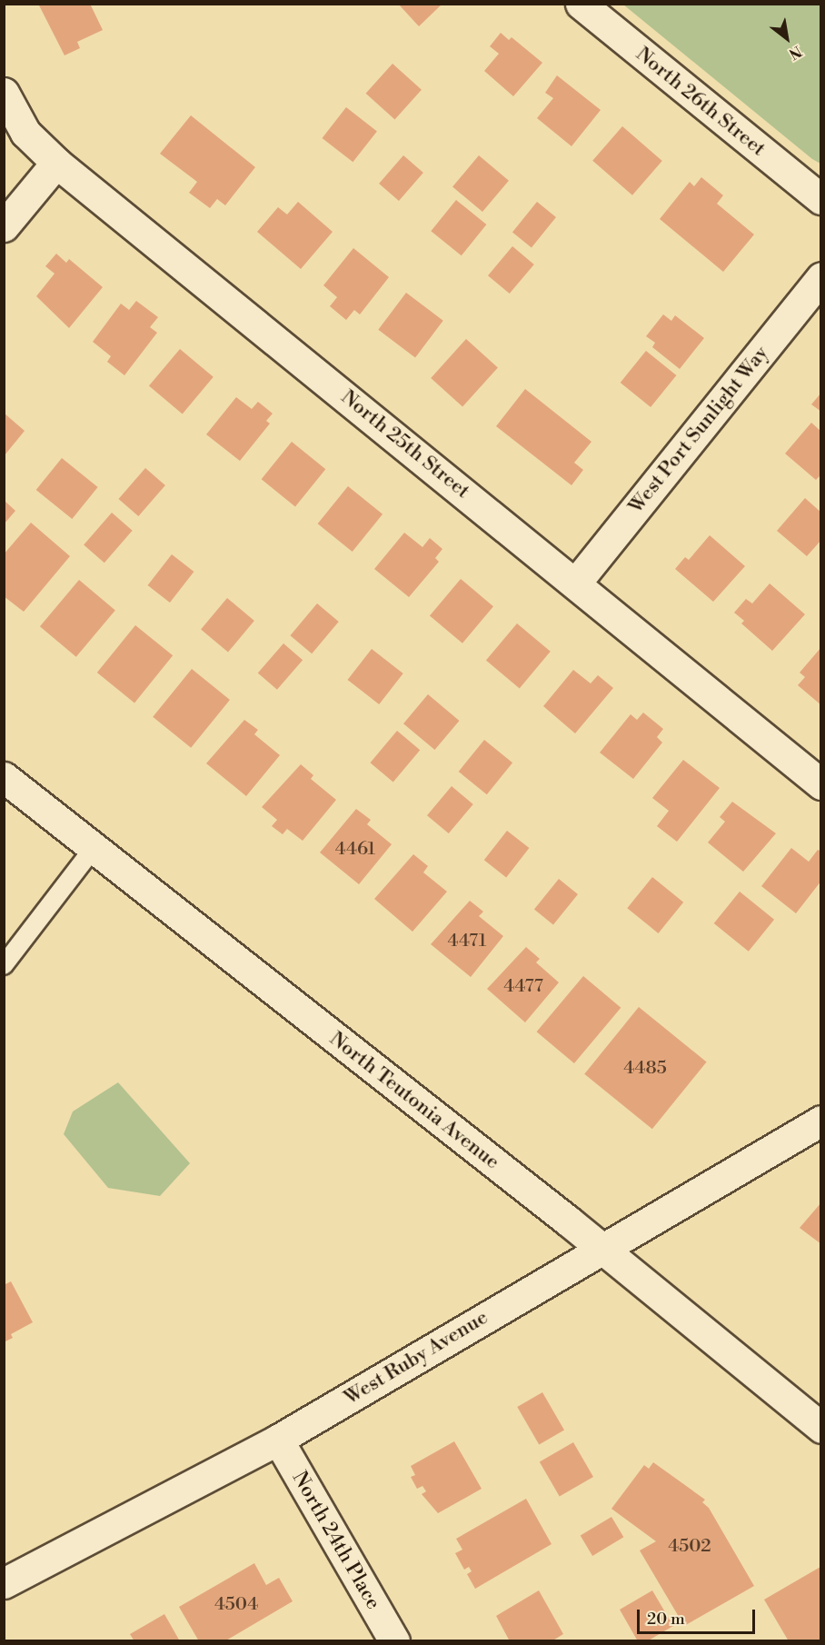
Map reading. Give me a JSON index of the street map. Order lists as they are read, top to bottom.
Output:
{
  "streets": {
    "street": [
      "North 26th Street",
      "West Port Sunlight Way",
      "North 25th Street",
      "North Teutonia Avenue",
      "West Ruby Avenue",
      "North 24th Place"
    ]
  },
  "crossings": [
    ["West Port Sunlight Way", "North 25th Street"],
    ["North Teutonia Avenue", "West Ruby Avenue"],
    ["West Ruby Avenue", "North 24th Place"]
  ],
  "house_numbers": [
    "4461",
    "4471",
    "4477",
    "4485",
    "4502",
    "4504"
  ],
  "scale_bar": "20 m",
  "north": "bottom right"
}
